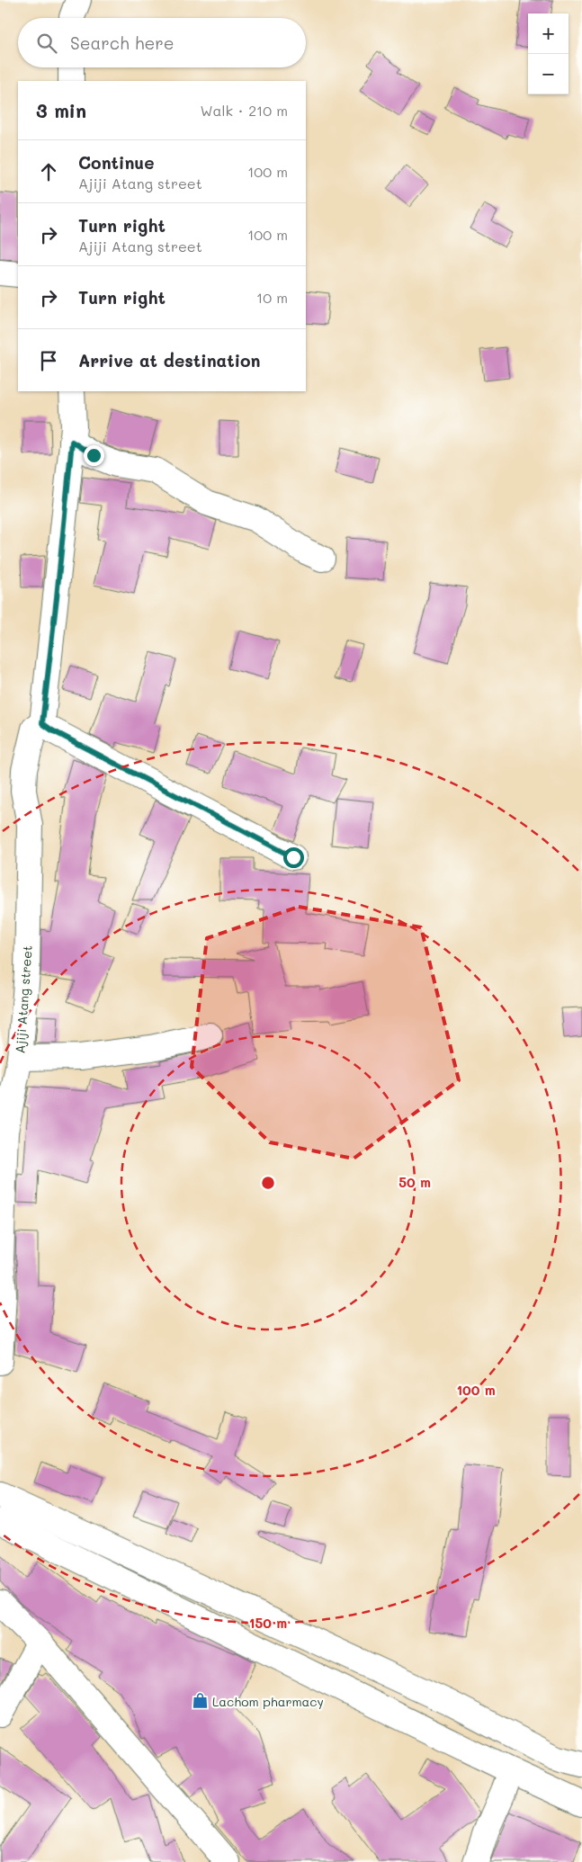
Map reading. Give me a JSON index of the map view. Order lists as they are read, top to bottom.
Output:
{
  "streets": {
    "street": ["Ajiji Atang street"]
  },
  "places": {
    "shop": ["Lachom pharmacy"]
  },
  "page": {
    "map_buttons": ["+", "−"],
    "search": "Search here",
    "heading": ["3 min", "Walk · 210 m"],
    "list": [
      ["Continue", "Ajiji Atang street", "100 m"],
      ["Turn right", "Ajiji Atang street", "100 m"],
      ["Turn right", "10 m"],
      "Arrive at destination"
    ]
  },
  "rings": ["50 m", "100 m", "150 m"]
}
